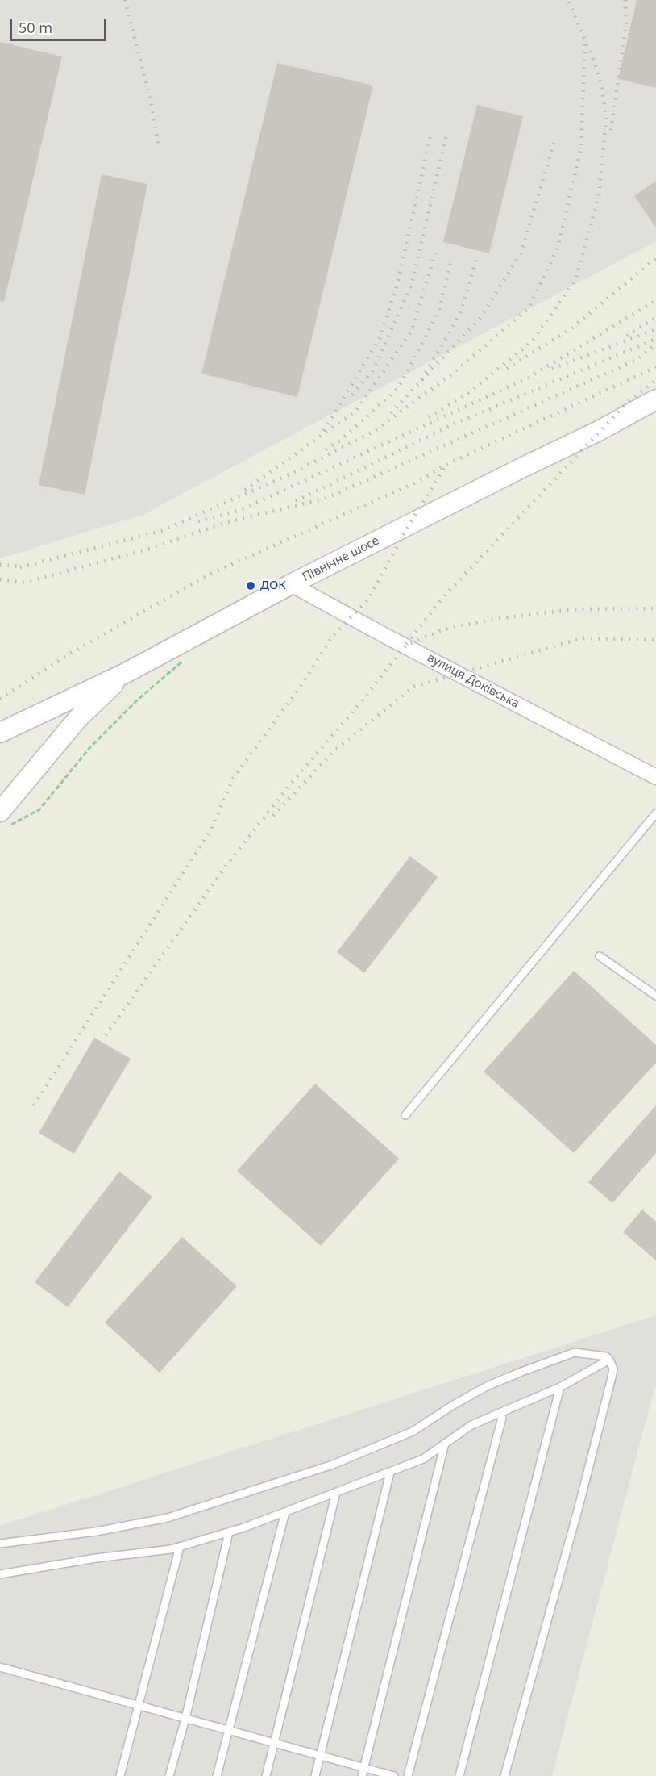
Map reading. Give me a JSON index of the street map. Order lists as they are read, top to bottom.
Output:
{
  "streets": {
    "main road": ["Північне шосе"],
    "street": ["вулиця Доківська"]
  },
  "crossings": [
    ["Північне шосе", "вулиця Доківська"]
  ],
  "places": ["ДОК"],
  "scale_bar": "50 m"
}
